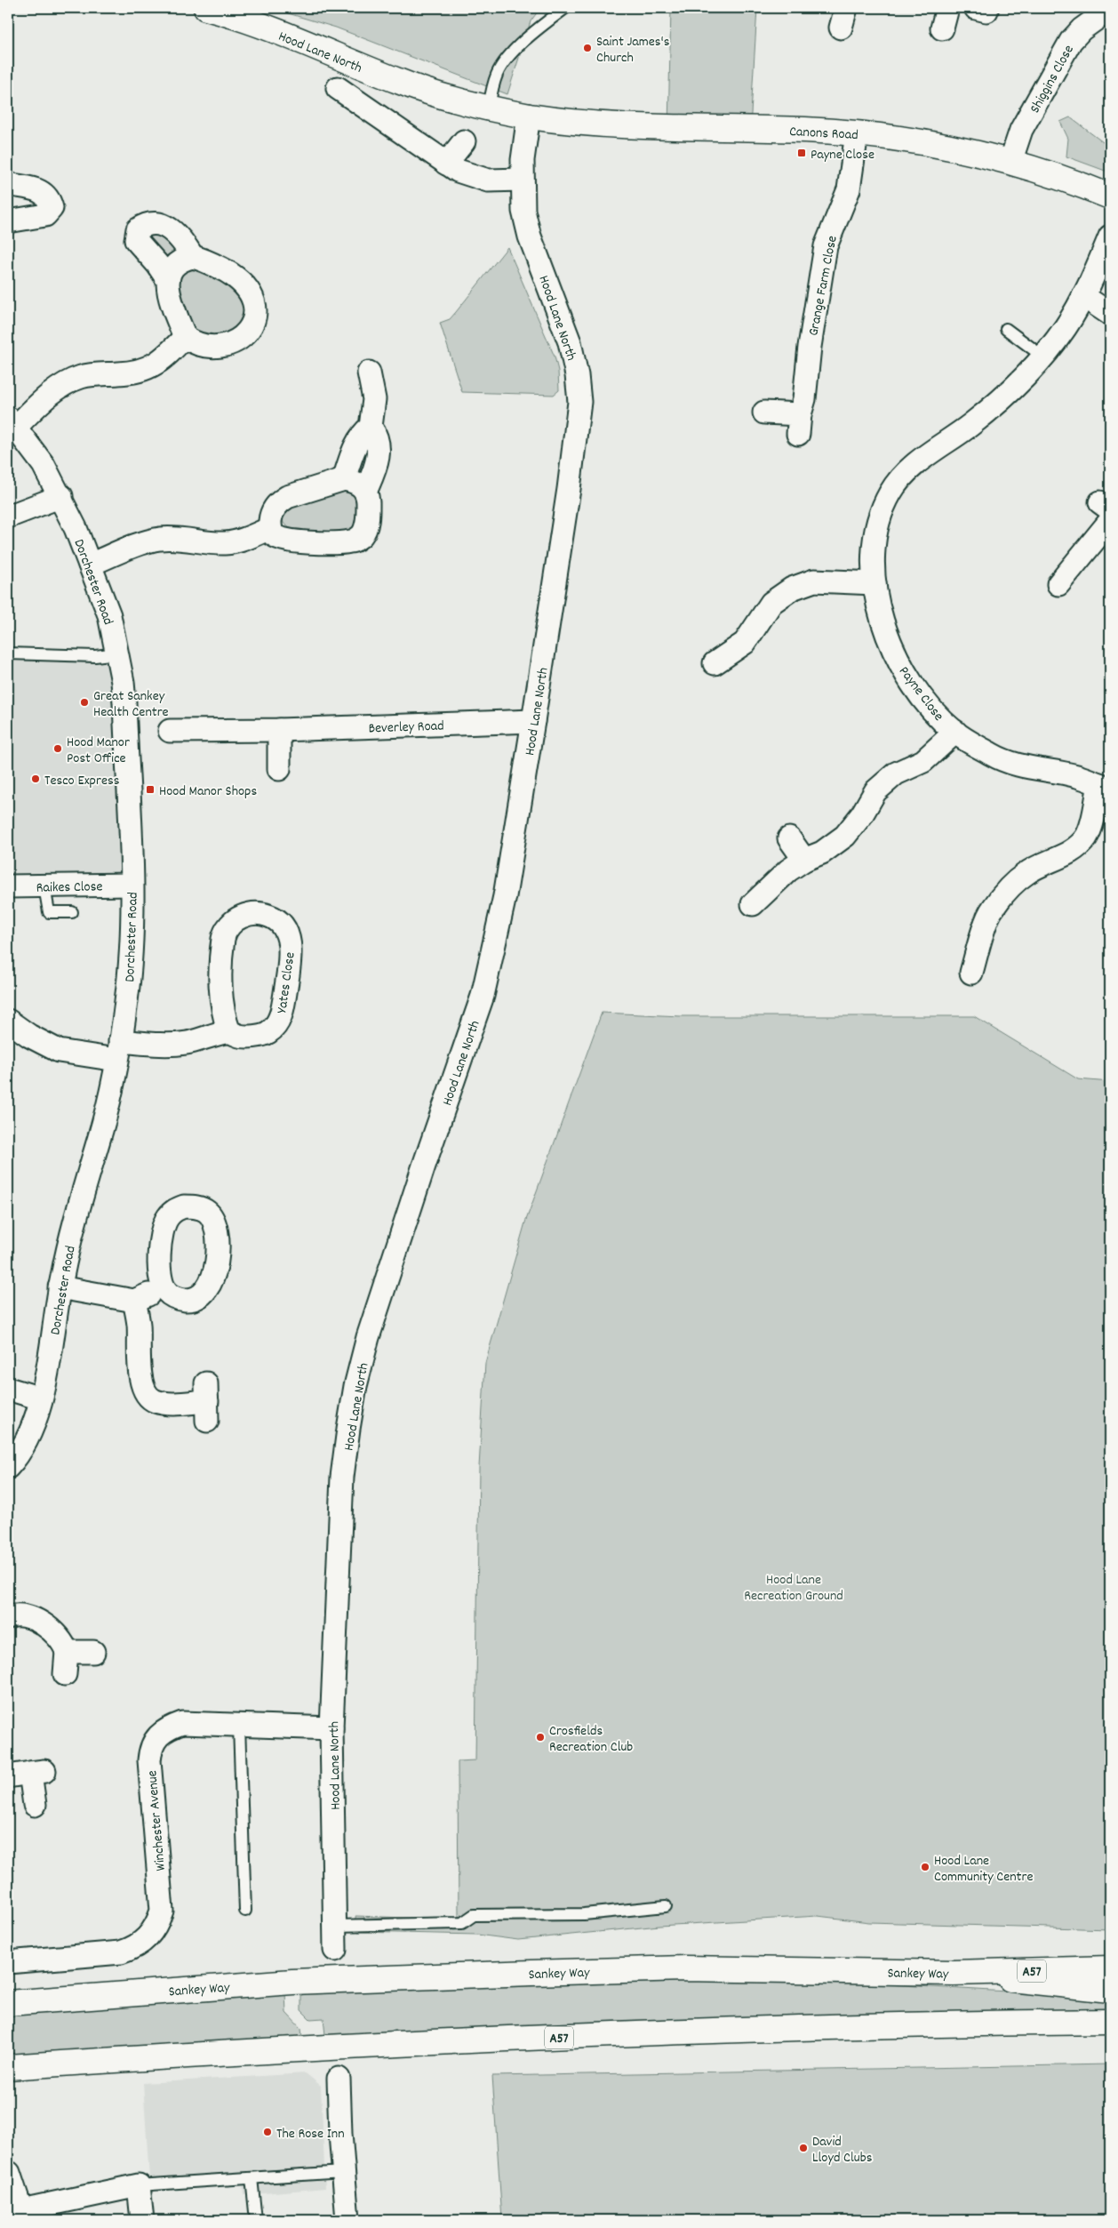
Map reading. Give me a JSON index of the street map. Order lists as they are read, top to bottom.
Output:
{
  "streets": {
    "main road": [
      "Hood Lane North",
      "Canons Road",
      "A57",
      "Sankey Way"
    ],
    "street": [
      "Shiggins Close",
      "Grange Farm Close",
      "Dorchester Road",
      "Payne Close",
      "Beverley Road",
      "Raikes Close",
      "Yates Close",
      "Winchester Avenue"
    ]
  },
  "crossings": [
    ["Hood Lane North", "Canons Road"],
    ["Hood Lane North", "Beverley Road"],
    ["Hood Lane North", "Winchester Avenue"],
    ["Shiggins Close", "Canons Road"],
    ["Canons Road", "Grange Farm Close"],
    ["Dorchester Road", "Raikes Close"],
    ["Dorchester Road", "Yates Close"],
    ["A57", "Sankey Way"]
  ],
  "parks": ["Hood Lane Recreation Ground"],
  "places": {
    "other": [
      "Saint James's Church",
      "Great Sankey Health Centre",
      "Hood Manor Post Office",
      "Tesco Express",
      "Crosfields Recreation Club",
      "Hood Lane Community Centre",
      "The Rose Inn",
      "David Lloyd Clubs"
    ],
    "transit": ["Payne Close", "Hood Manor Shops"]
  }
}
